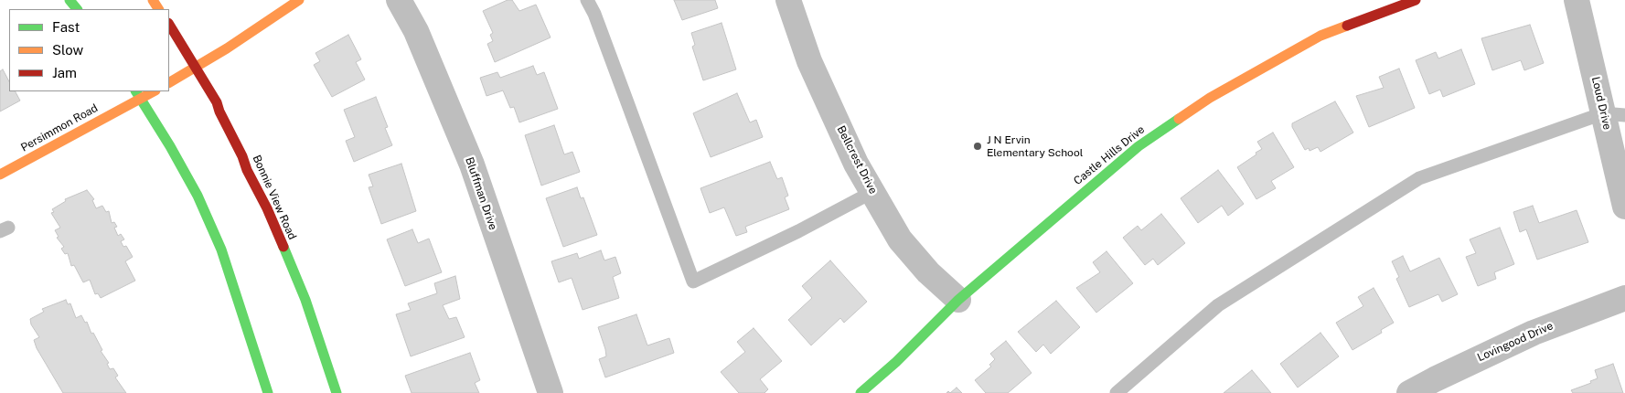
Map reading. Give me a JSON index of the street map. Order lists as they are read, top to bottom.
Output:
{
  "streets": {
    "street": [
      "Loud Drive",
      "Persimmon Road",
      "Castle Hills Drive",
      "Bellcrest Drive",
      "Bluffman Drive",
      "Bonnie View Road",
      "Lovingood Drive"
    ]
  },
  "crossings": [
    ["Castle Hills Drive", "Bellcrest Drive"]
  ],
  "places": ["J N Ervin Elementary School"],
  "legend": ["Fast", "Slow", "Jam"]
}
